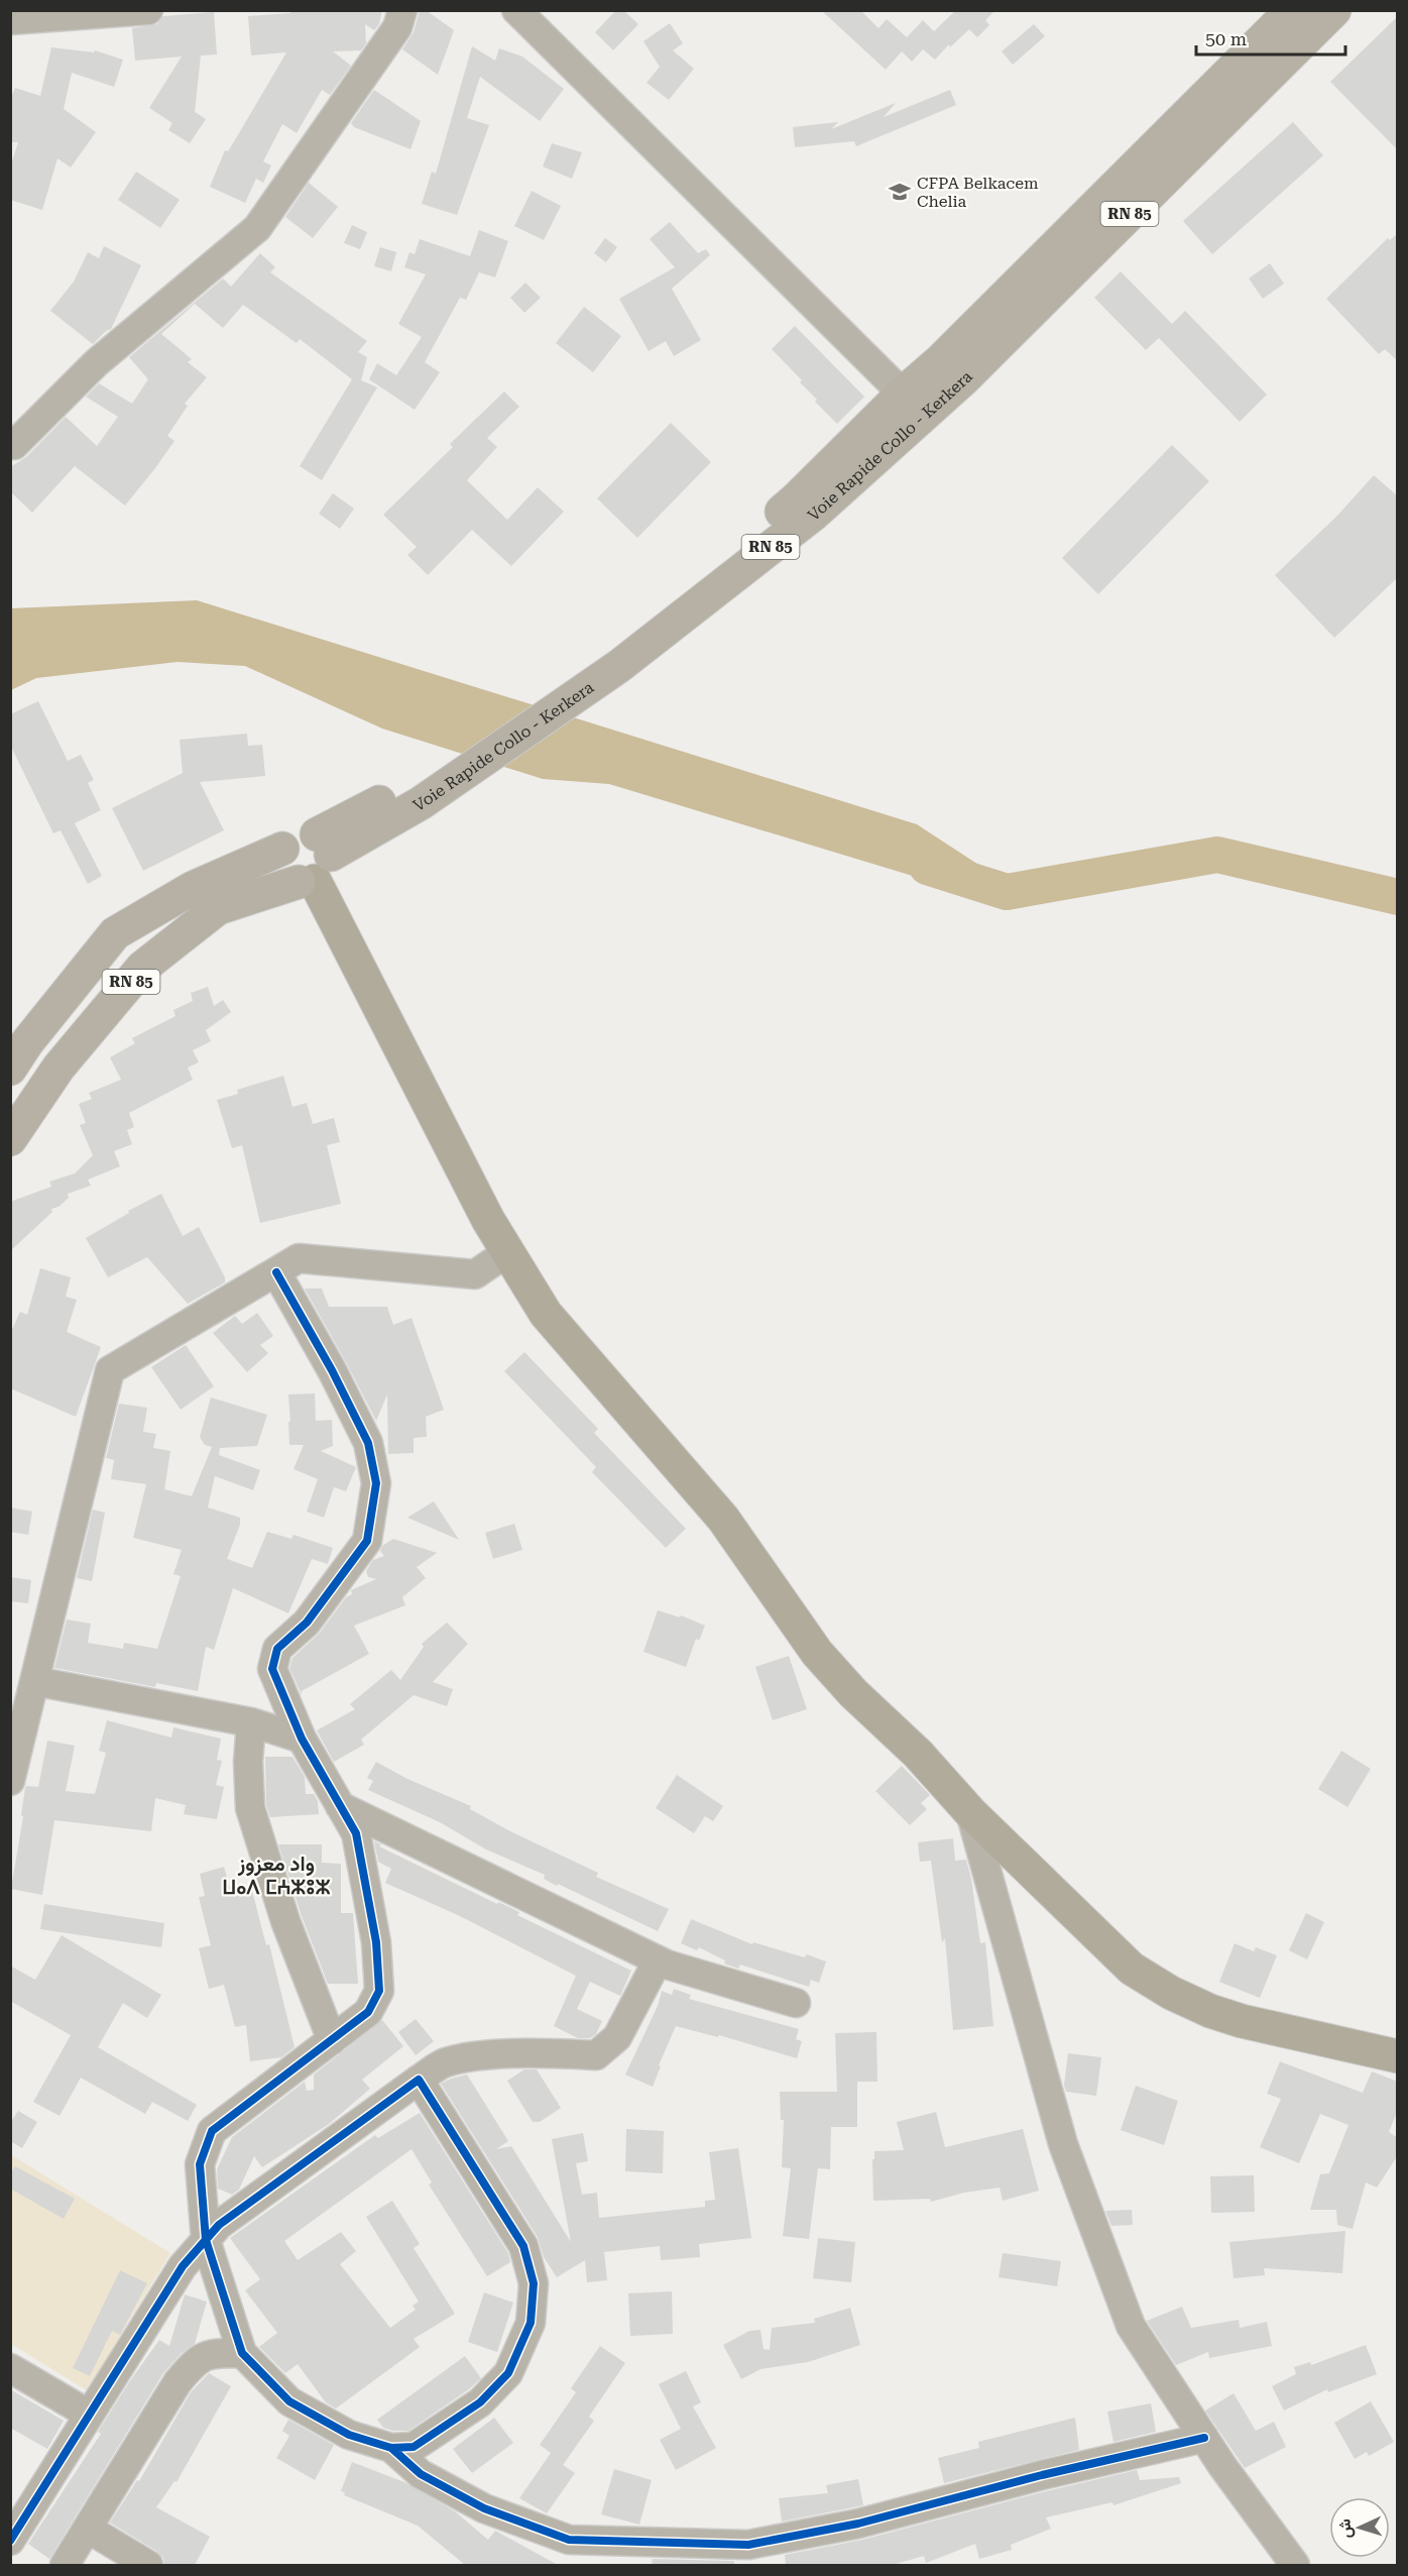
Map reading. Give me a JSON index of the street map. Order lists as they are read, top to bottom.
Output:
{
  "streets": {
    "highway": ["RN 85", "Voie Rapide Collo - Kerkera"]
  },
  "crossings": [
    ["RN 85", "Voie Rapide Collo - Kerkera"]
  ],
  "districts": ["واد معزوز ⵡⴰⴷ ⵎⵄⵣⵓⵣ"],
  "places": {
    "school or university": ["CFPA Belkacem Chelia"]
  },
  "scale_bar": "50 m",
  "north": "left"
}
